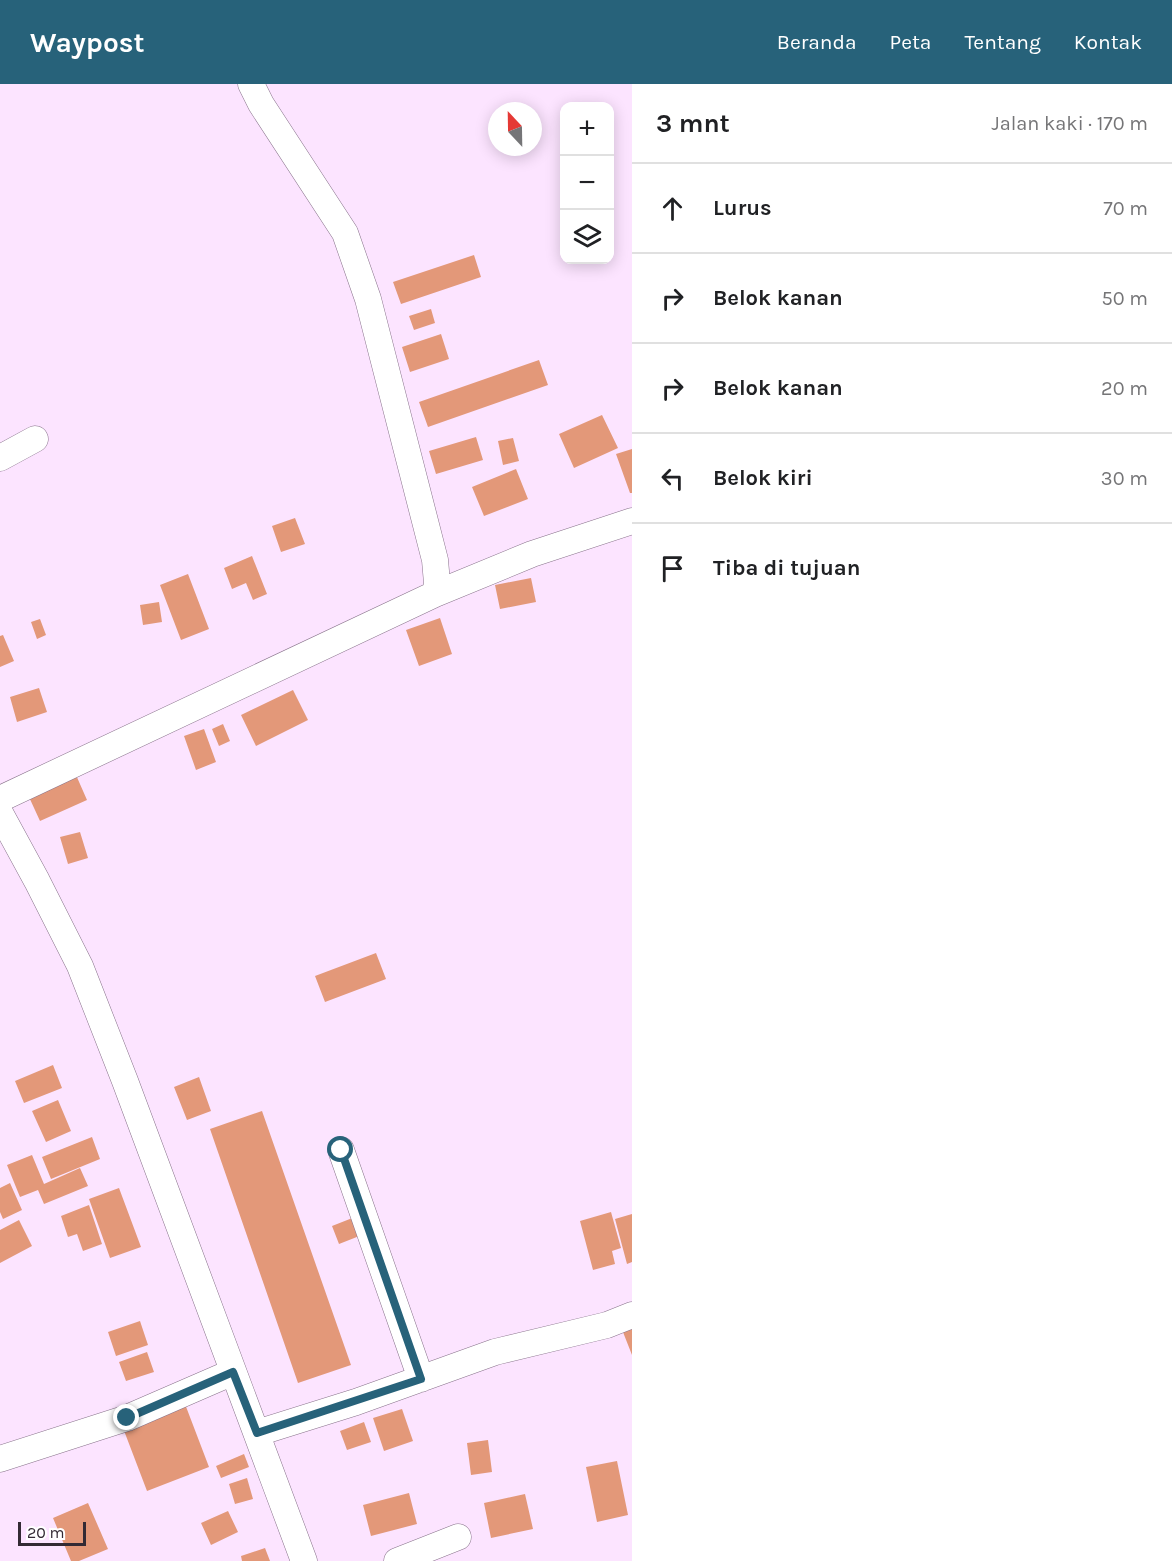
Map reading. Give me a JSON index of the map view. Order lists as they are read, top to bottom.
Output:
{
  "scale_bar": "20 m",
  "north": "top",
  "page": {
    "header": "Waypost",
    "nav": [
      "Beranda",
      "Peta",
      "Tentang",
      "Kontak"
    ],
    "heading": ["3 mnt", "Jalan kaki · 170 m"],
    "map_buttons": ["+", "−"],
    "list": [
      ["Lurus", "70 m"],
      ["Belok kanan", "50 m"],
      ["Belok kanan", "20 m"],
      ["Belok kiri", "30 m"],
      "Tiba di tujuan"
    ],
    "scale": "20 m"
  }
}
